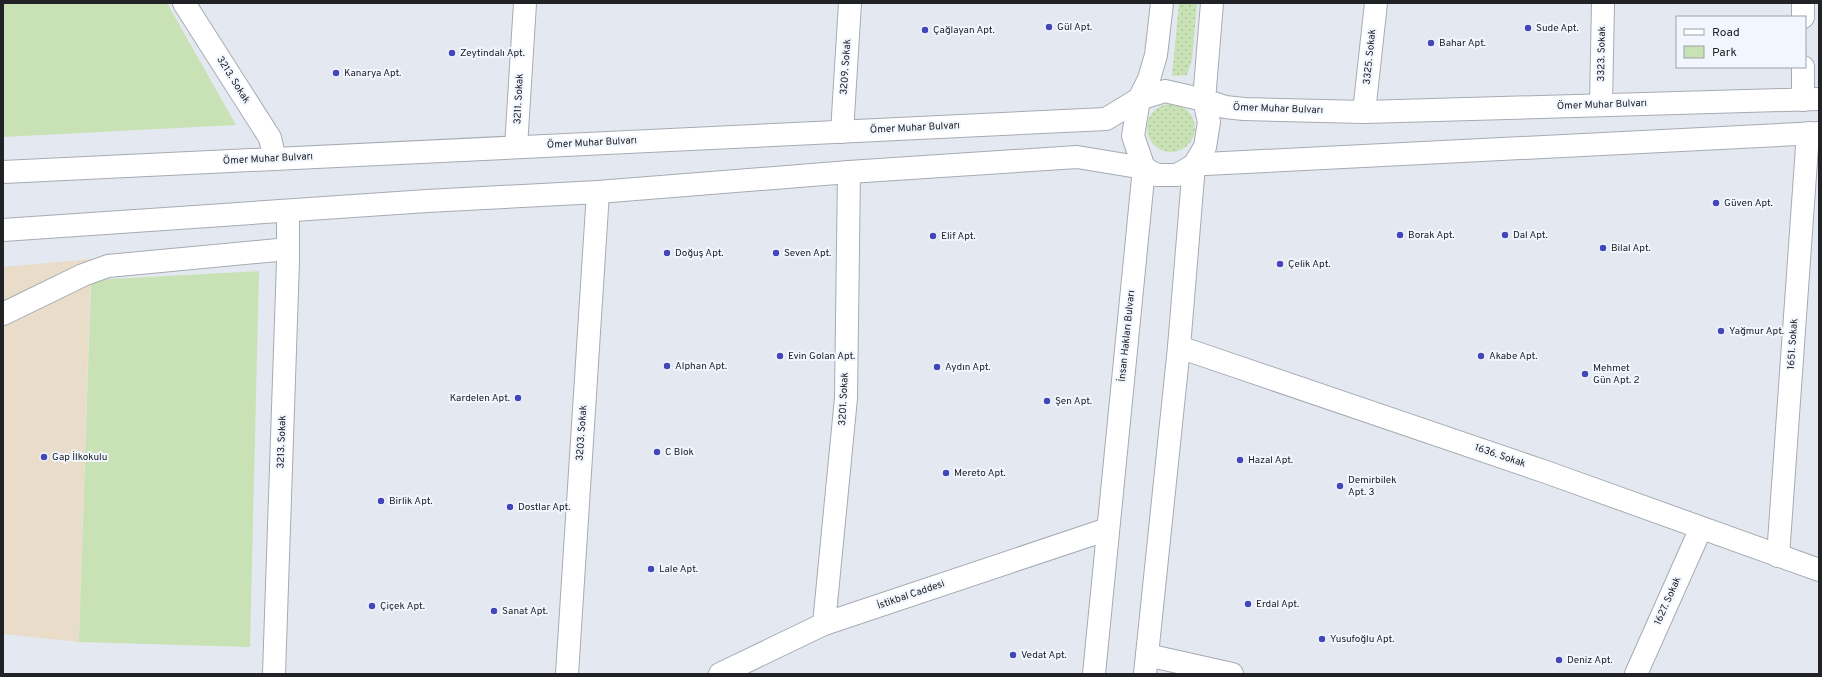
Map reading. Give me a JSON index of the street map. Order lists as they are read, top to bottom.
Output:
{
  "streets": {
    "main road": [
      "3323. Sokak",
      "3325. Sokak",
      "3209. Sokak",
      "3213. Sokak",
      "3211. Sokak",
      "Ömer Muhar Bulvarı",
      "İnsan Hakları Bulvarı",
      "1651. Sokak",
      "3201. Sokak",
      "3203. Sokak",
      "1636. Sokak",
      "İstikbal Caddesi",
      "1627. Sokak"
    ]
  },
  "crossings": [
    ["3323. Sokak", "Ömer Muhar Bulvarı"],
    ["3325. Sokak", "Ömer Muhar Bulvarı"],
    ["3209. Sokak", "Ömer Muhar Bulvarı"],
    ["3213. Sokak", "Ömer Muhar Bulvarı"],
    ["3211. Sokak", "Ömer Muhar Bulvarı"],
    ["Ömer Muhar Bulvarı", "İnsan Hakları Bulvarı"],
    ["İnsan Hakları Bulvarı", "İstikbal Caddesi"],
    ["1651. Sokak", "1636. Sokak"],
    ["3201. Sokak", "İstikbal Caddesi"],
    ["1636. Sokak", "1627. Sokak"]
  ],
  "places": [
    "Gül Apt.",
    "Sude Apt.",
    "Çağlayan Apt.",
    "Bahar Apt.",
    "Zeytindalı Apt.",
    "Kanarya Apt.",
    "Güven Apt.",
    "Borak Apt.",
    "Dal Apt.",
    "Elif Apt.",
    "Bilal Apt.",
    "Doğuş Apt.",
    "Seven Apt.",
    "Çelik Apt.",
    "Yağmur Apt.",
    "Evin Golan Apt.",
    "Akabe Apt.",
    "Alphan Apt.",
    "Aydın Apt.",
    "Mehmet Gün Apt. 2",
    "Kardelen Apt.",
    "Şen Apt.",
    "C Blok",
    "Gap İlkokulu",
    "Hazal Apt.",
    "Mereto Apt.",
    "Demirbilek Apt. 3",
    "Birlik Apt.",
    "Dostlar Apt.",
    "Lale Apt.",
    "Erdal Apt.",
    "Çiçek Apt.",
    "Sanat Apt.",
    "Yusufoğlu Apt.",
    "Vedat Apt.",
    "Deniz Apt."
  ],
  "legend": ["Road", "Park"]
}
